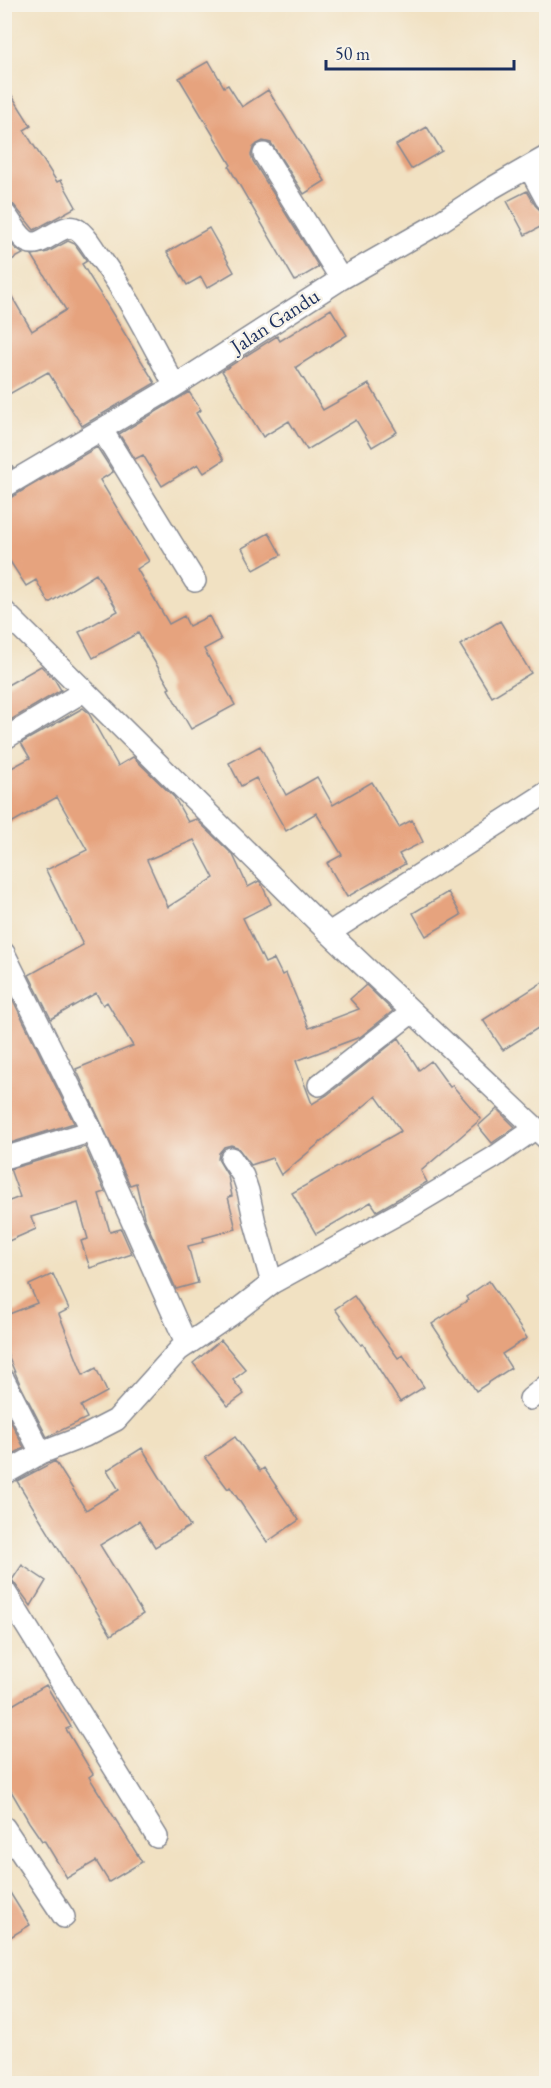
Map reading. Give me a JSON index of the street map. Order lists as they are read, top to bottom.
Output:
{
  "streets": {
    "street": ["Jalan Gandu"]
  },
  "scale_bar": "50 m"
}
